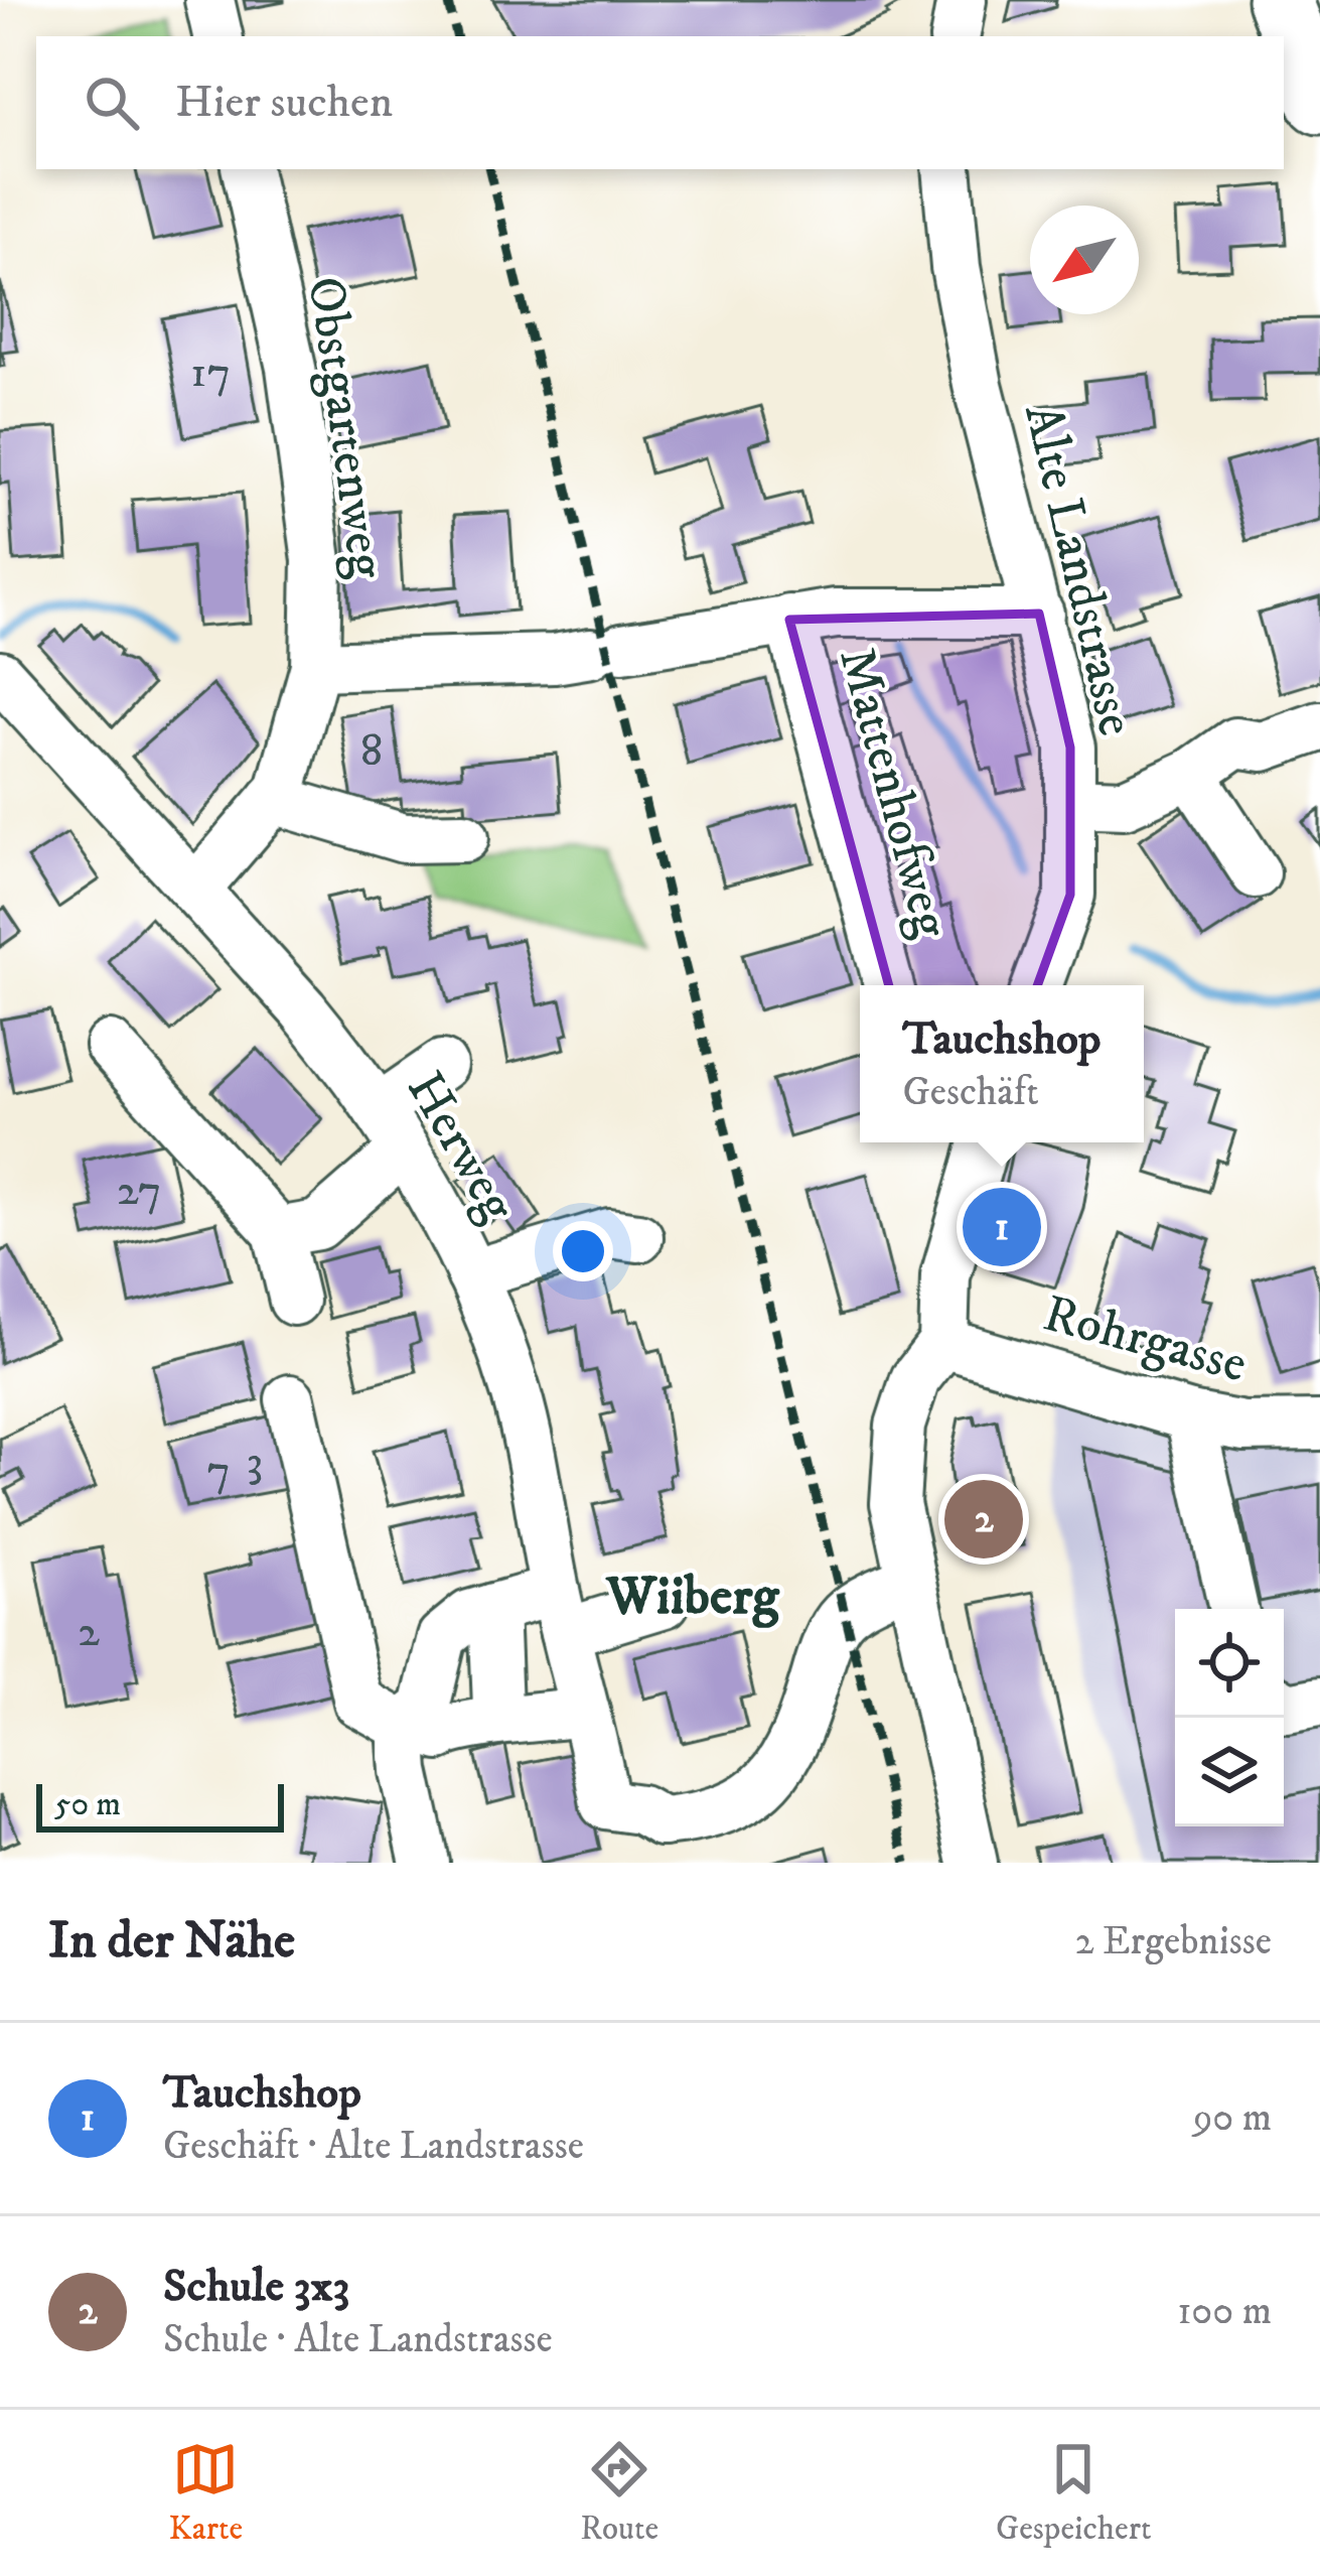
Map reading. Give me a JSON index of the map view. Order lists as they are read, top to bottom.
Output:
{
  "streets": {
    "street": [
      "Obstgartenweg",
      "Alte Landstrasse",
      "Mattenhofweg",
      "Herweg",
      "Rohrgasse"
    ]
  },
  "crossings": [
    ["Obstgartenweg", "Herweg"]
  ],
  "districts": ["Wiiberg"],
  "house_numbers": [
    "17",
    "8",
    "27",
    "3",
    "7",
    "2"
  ],
  "scale_bar": "50 m",
  "north": "bottom left",
  "page": {
    "search": "Hier suchen",
    "popup": ["Tauchshop", "Geschäft"],
    "pins": ["1", "2"],
    "scale": "50 m",
    "heading": ["In der Nähe", "2 Ergebnisse"],
    "list": [
      {
        "mark": "1",
        "name": "Tauchshop",
        "note": "Geschäft · Alte Landstrasse",
        "value": "90 m"
      },
      {
        "mark": "2",
        "name": "Schule 3x3",
        "note": "Schule · Alte Landstrasse",
        "value": "100 m"
      }
    ],
    "nav": ["Karte", "Route", "Gespeichert"]
  }
}
